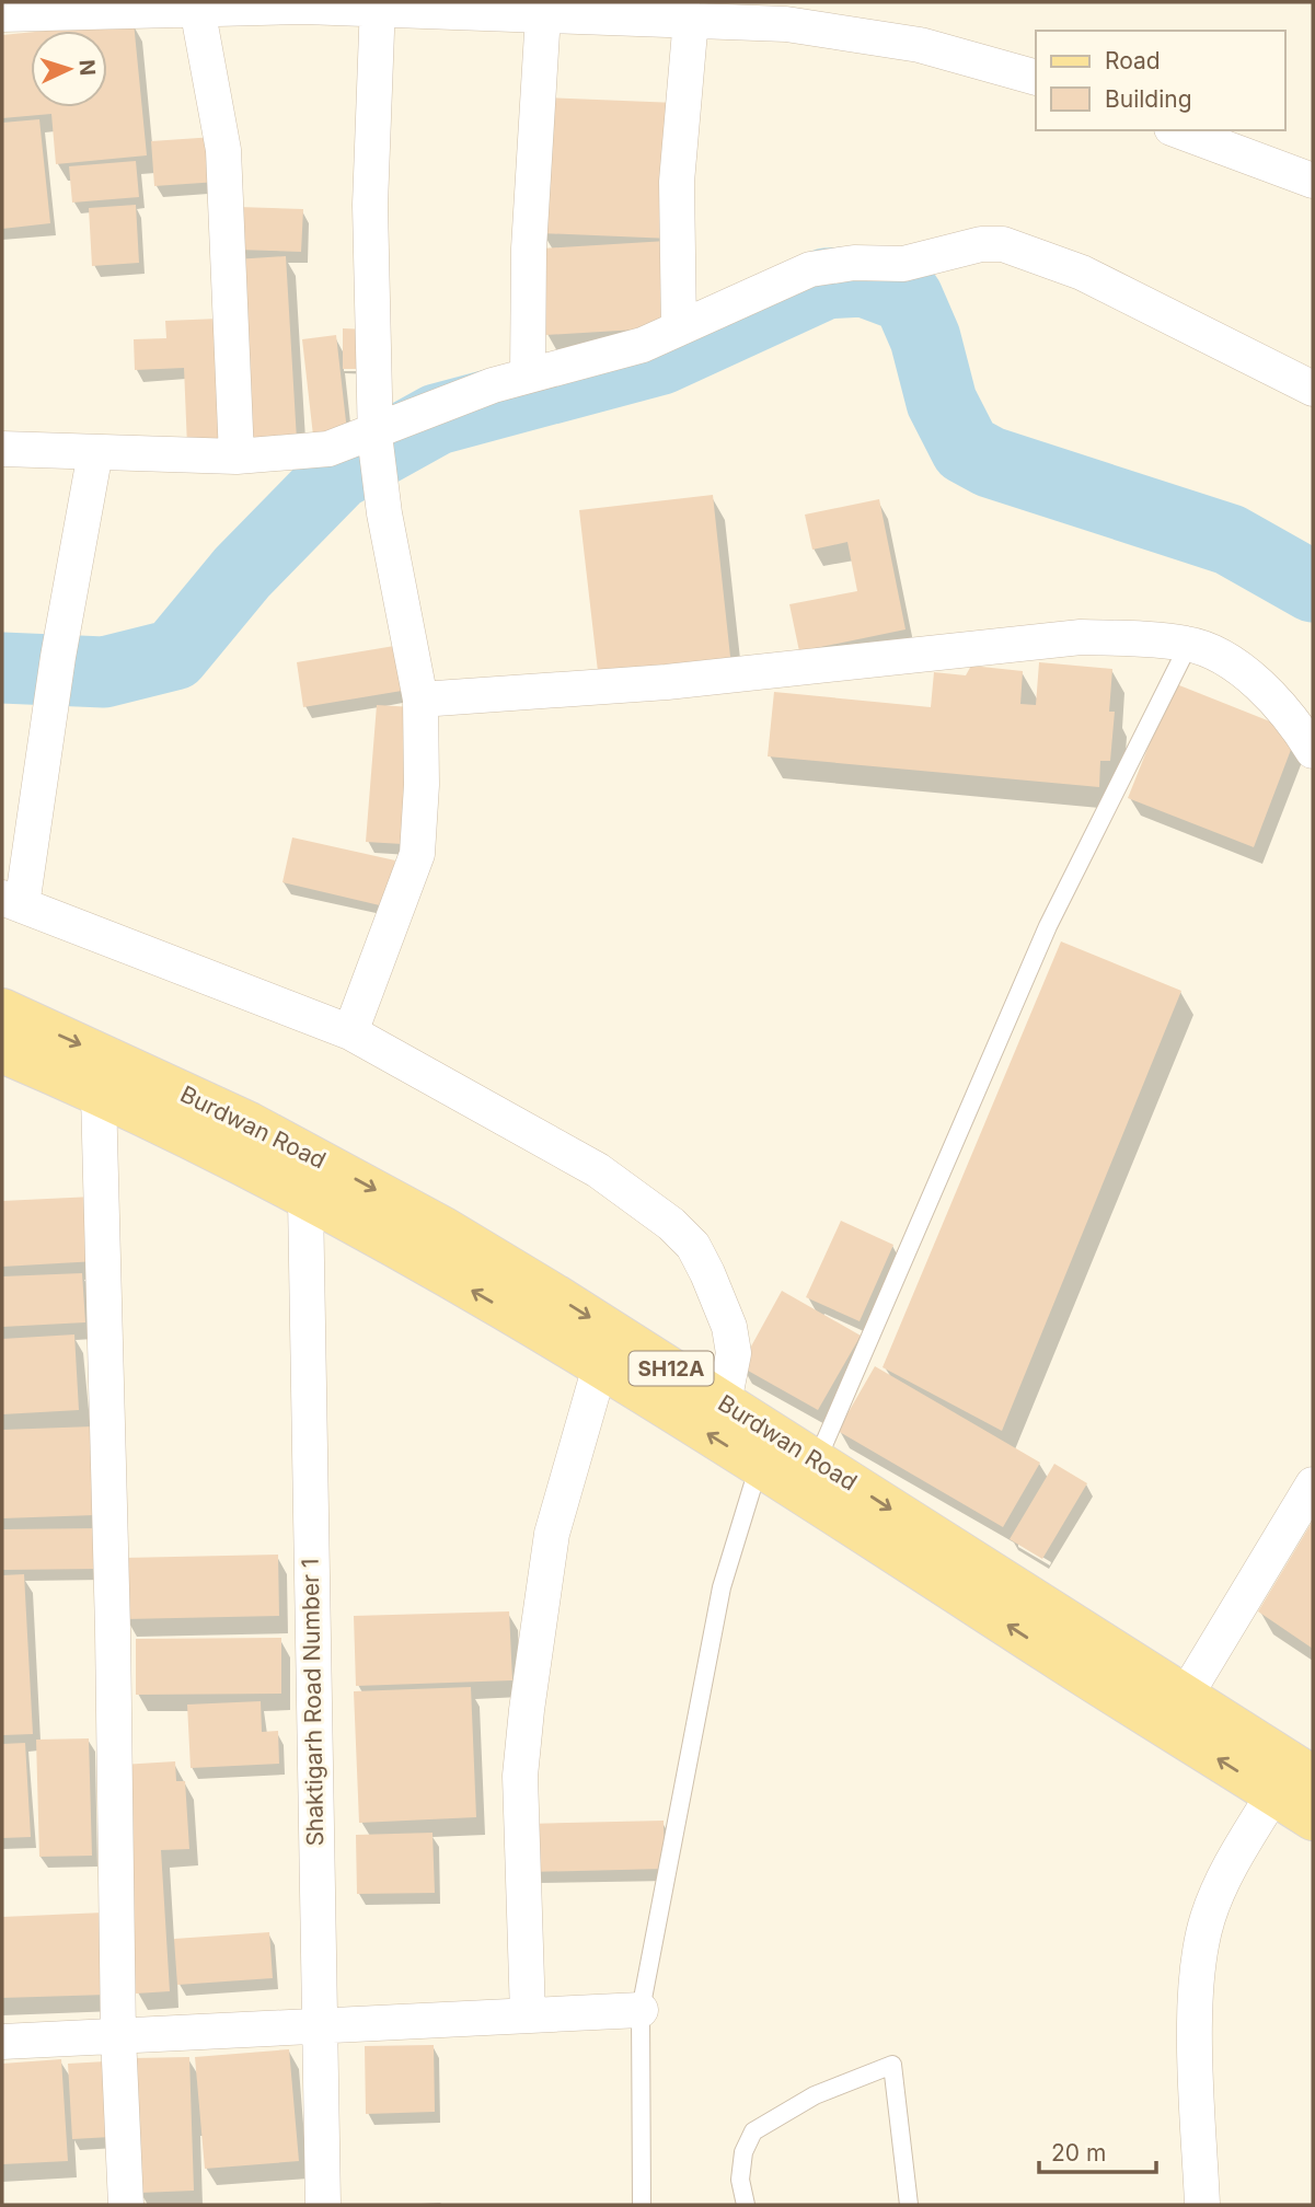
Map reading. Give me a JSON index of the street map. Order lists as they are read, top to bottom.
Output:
{
  "streets": {
    "main road": ["Burdwan Road", "SH12A"],
    "street": ["Shaktigarh Road Number 1"]
  },
  "crossings": [
    ["Burdwan Road", "Shaktigarh Road Number 1"]
  ],
  "legend": ["Road", "Building"],
  "scale_bar": "20 m",
  "north": "right"
}
